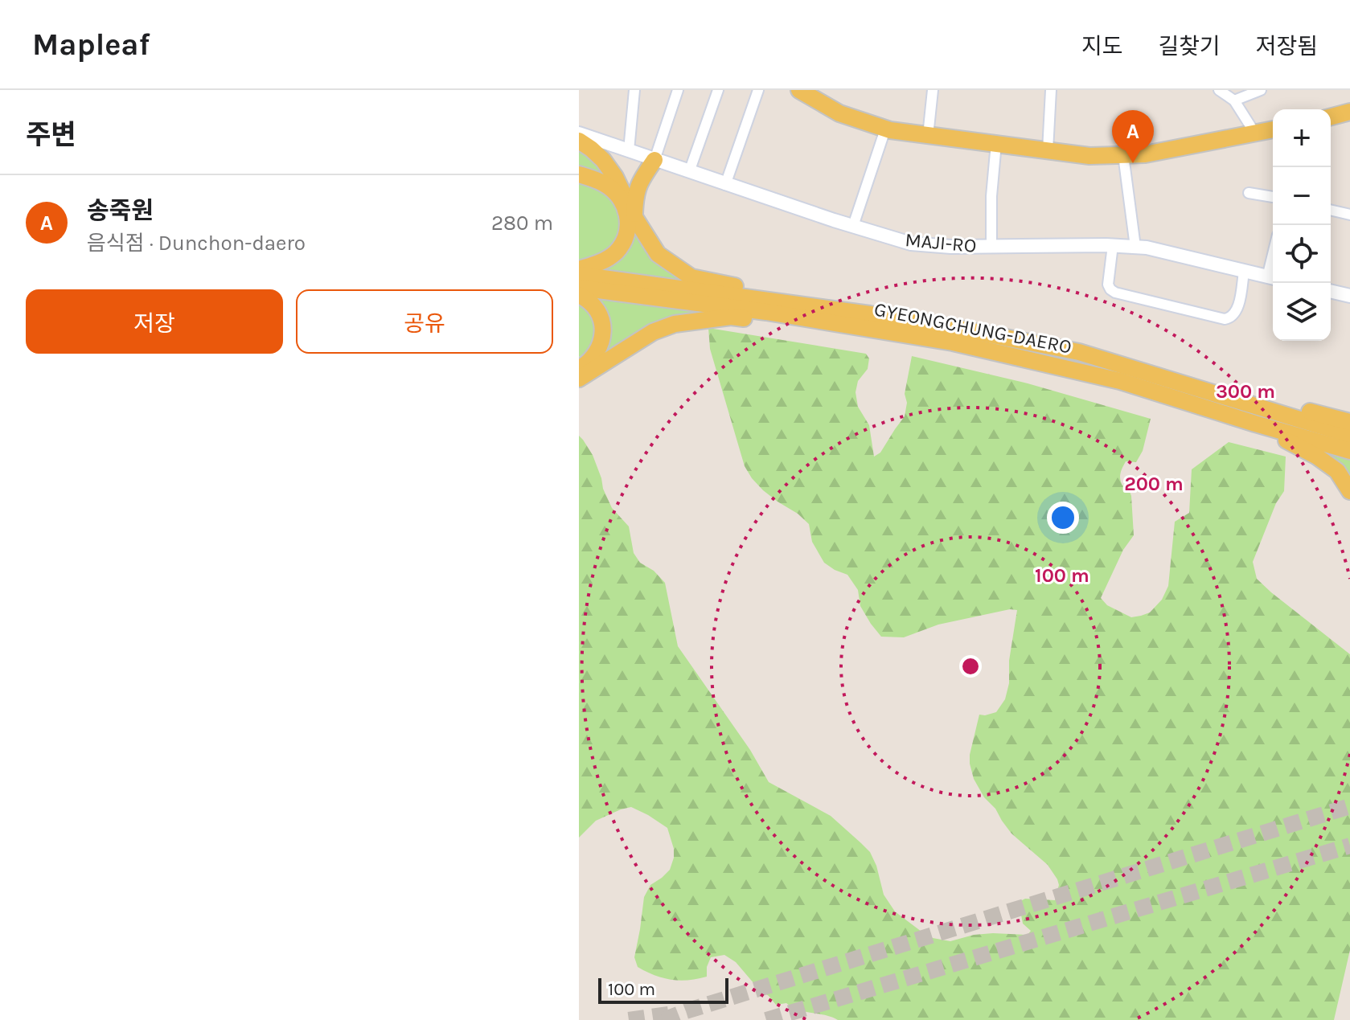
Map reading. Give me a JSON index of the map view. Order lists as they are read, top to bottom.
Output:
{
  "streets": {
    "main road": ["GYEONGCHUNG-DAERO"],
    "street": ["MAJI-RO"]
  },
  "scale_bar": "100 m",
  "page": {
    "header": "Mapleaf",
    "nav": ["지도", "길찾기", "저장됨"],
    "heading": "주변",
    "map_buttons": ["+", "−"],
    "pins": "A",
    "list": [
      {
        "mark": "A",
        "name": "송죽원",
        "note": "음식점 · Dunchon-daero",
        "value": "280 m"
      }
    ],
    "buttons": ["저장", "공유"],
    "scale": "100 m"
  },
  "rings": ["300 m", "200 m", "100 m"]
}
